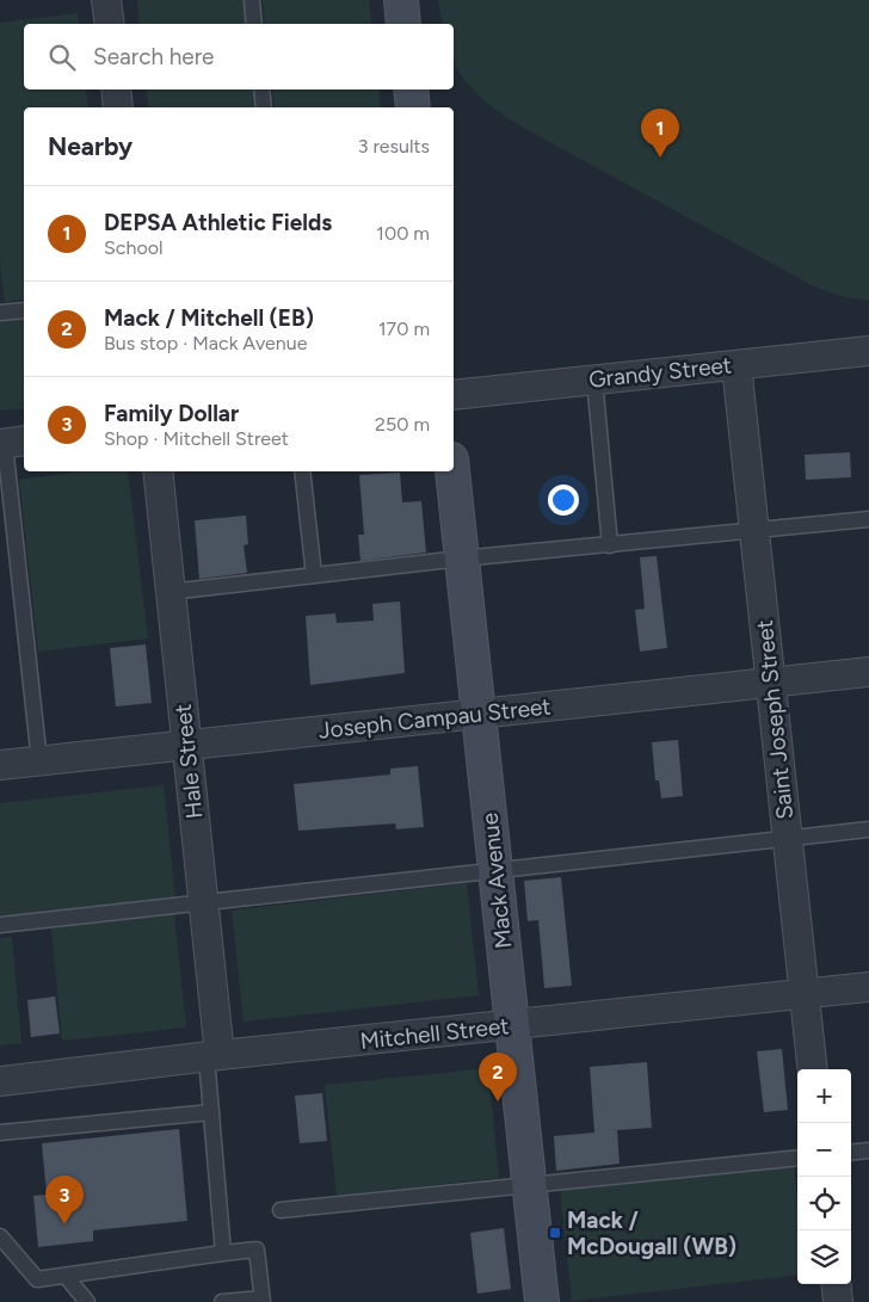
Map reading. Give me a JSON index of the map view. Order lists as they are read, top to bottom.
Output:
{
  "streets": {
    "main road": ["Mack Avenue"],
    "street": [
      "Grandy Street",
      "Joseph Campau Street",
      "Saint Joseph Street",
      "Hale Street",
      "Mitchell Street"
    ]
  },
  "crossings": [
    ["Grandy Street", "Saint Joseph Street"],
    ["Joseph Campau Street", "Saint Joseph Street"],
    ["Joseph Campau Street", "Hale Street"],
    ["Joseph Campau Street", "Mack Avenue"],
    ["Saint Joseph Street", "Mitchell Street"],
    ["Hale Street", "Mitchell Street"],
    ["Mack Avenue", "Mitchell Street"]
  ],
  "places": {
    "transit": ["Mack / McDougall (WB)"]
  },
  "page": {
    "search": "Search here",
    "heading": ["Nearby", "3 results"],
    "pins": ["1", "2", "3"],
    "list": [
      {
        "mark": "1",
        "name": "DEPSA Athletic Fields",
        "note": "School",
        "value": "100 m"
      },
      {
        "mark": "2",
        "name": "Mack / Mitchell (EB)",
        "note": "Bus stop · Mack Avenue",
        "value": "170 m"
      },
      {
        "mark": "3",
        "name": "Family Dollar",
        "note": "Shop · Mitchell Street",
        "value": "250 m"
      }
    ],
    "map_buttons": ["+", "−"]
  }
}
